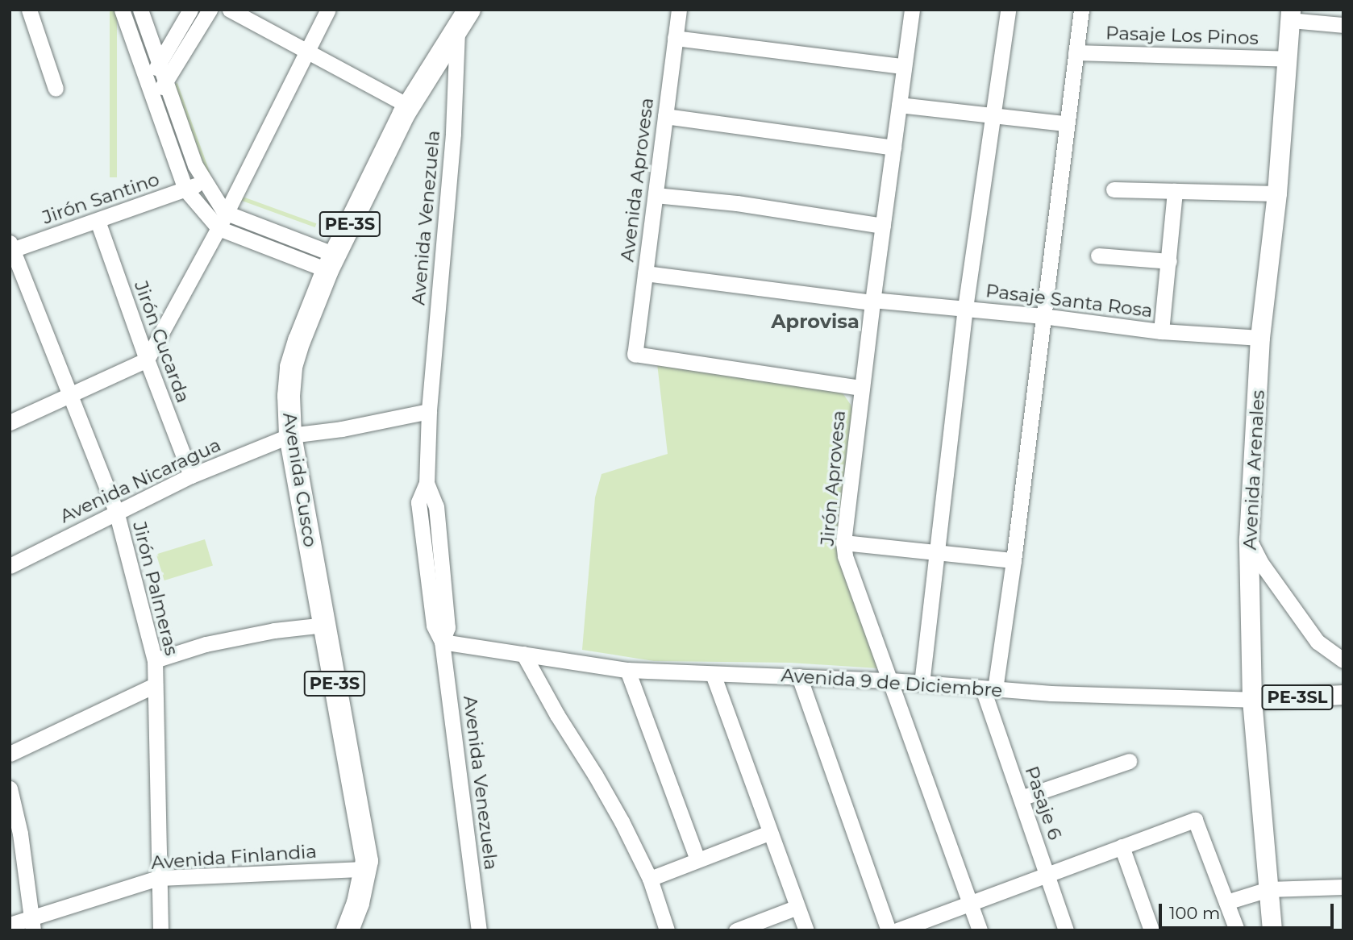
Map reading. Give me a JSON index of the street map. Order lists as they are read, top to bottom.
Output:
{
  "streets": {
    "highway": ["PE-3S", "Avenida Cusco"],
    "main road": ["Avenida Arenales", "Avenida 9 de Diciembre", "PE-3SL"],
    "street": [
      "Pasaje Los Pinos",
      "Avenida Aprovesa",
      "Jirón Santino",
      "Avenida Venezuela",
      "Pasaje Santa Rosa",
      "Jirón Cucarda",
      "Jirón Aprovesa",
      "Avenida Nicaragua",
      "Jirón Palmeras",
      "Pasaje 6",
      "Avenida Finlandia"
    ]
  },
  "crossings": [
    ["Pasaje Los Pinos", "Avenida Arenales"],
    ["Avenida Aprovesa", "Pasaje Santa Rosa"],
    ["Avenida Aprovesa", "Jirón Aprovesa"],
    ["Jirón Santino", "Jirón Cucarda"],
    ["Jirón Santino", "Jirón Palmeras"],
    ["Avenida Venezuela", "Avenida Cusco"],
    ["Avenida Venezuela", "Avenida 9 de Diciembre"],
    ["Pasaje Santa Rosa", "Avenida Arenales"],
    ["Pasaje Santa Rosa", "Jirón Aprovesa"],
    ["Jirón Cucarda", "Avenida Nicaragua"],
    ["Avenida Arenales", "Avenida 9 de Diciembre"],
    ["Jirón Aprovesa", "Avenida 9 de Diciembre"],
    ["Avenida Cusco", "Avenida Nicaragua"],
    ["Avenida Cusco", "Avenida Finlandia"],
    ["Avenida Nicaragua", "Jirón Palmeras"],
    ["Jirón Palmeras", "Avenida Finlandia"],
    ["Avenida 9 de Diciembre", "Pasaje 6"]
  ],
  "districts": ["Aprovisa"],
  "scale_bar": "100 m"
}
